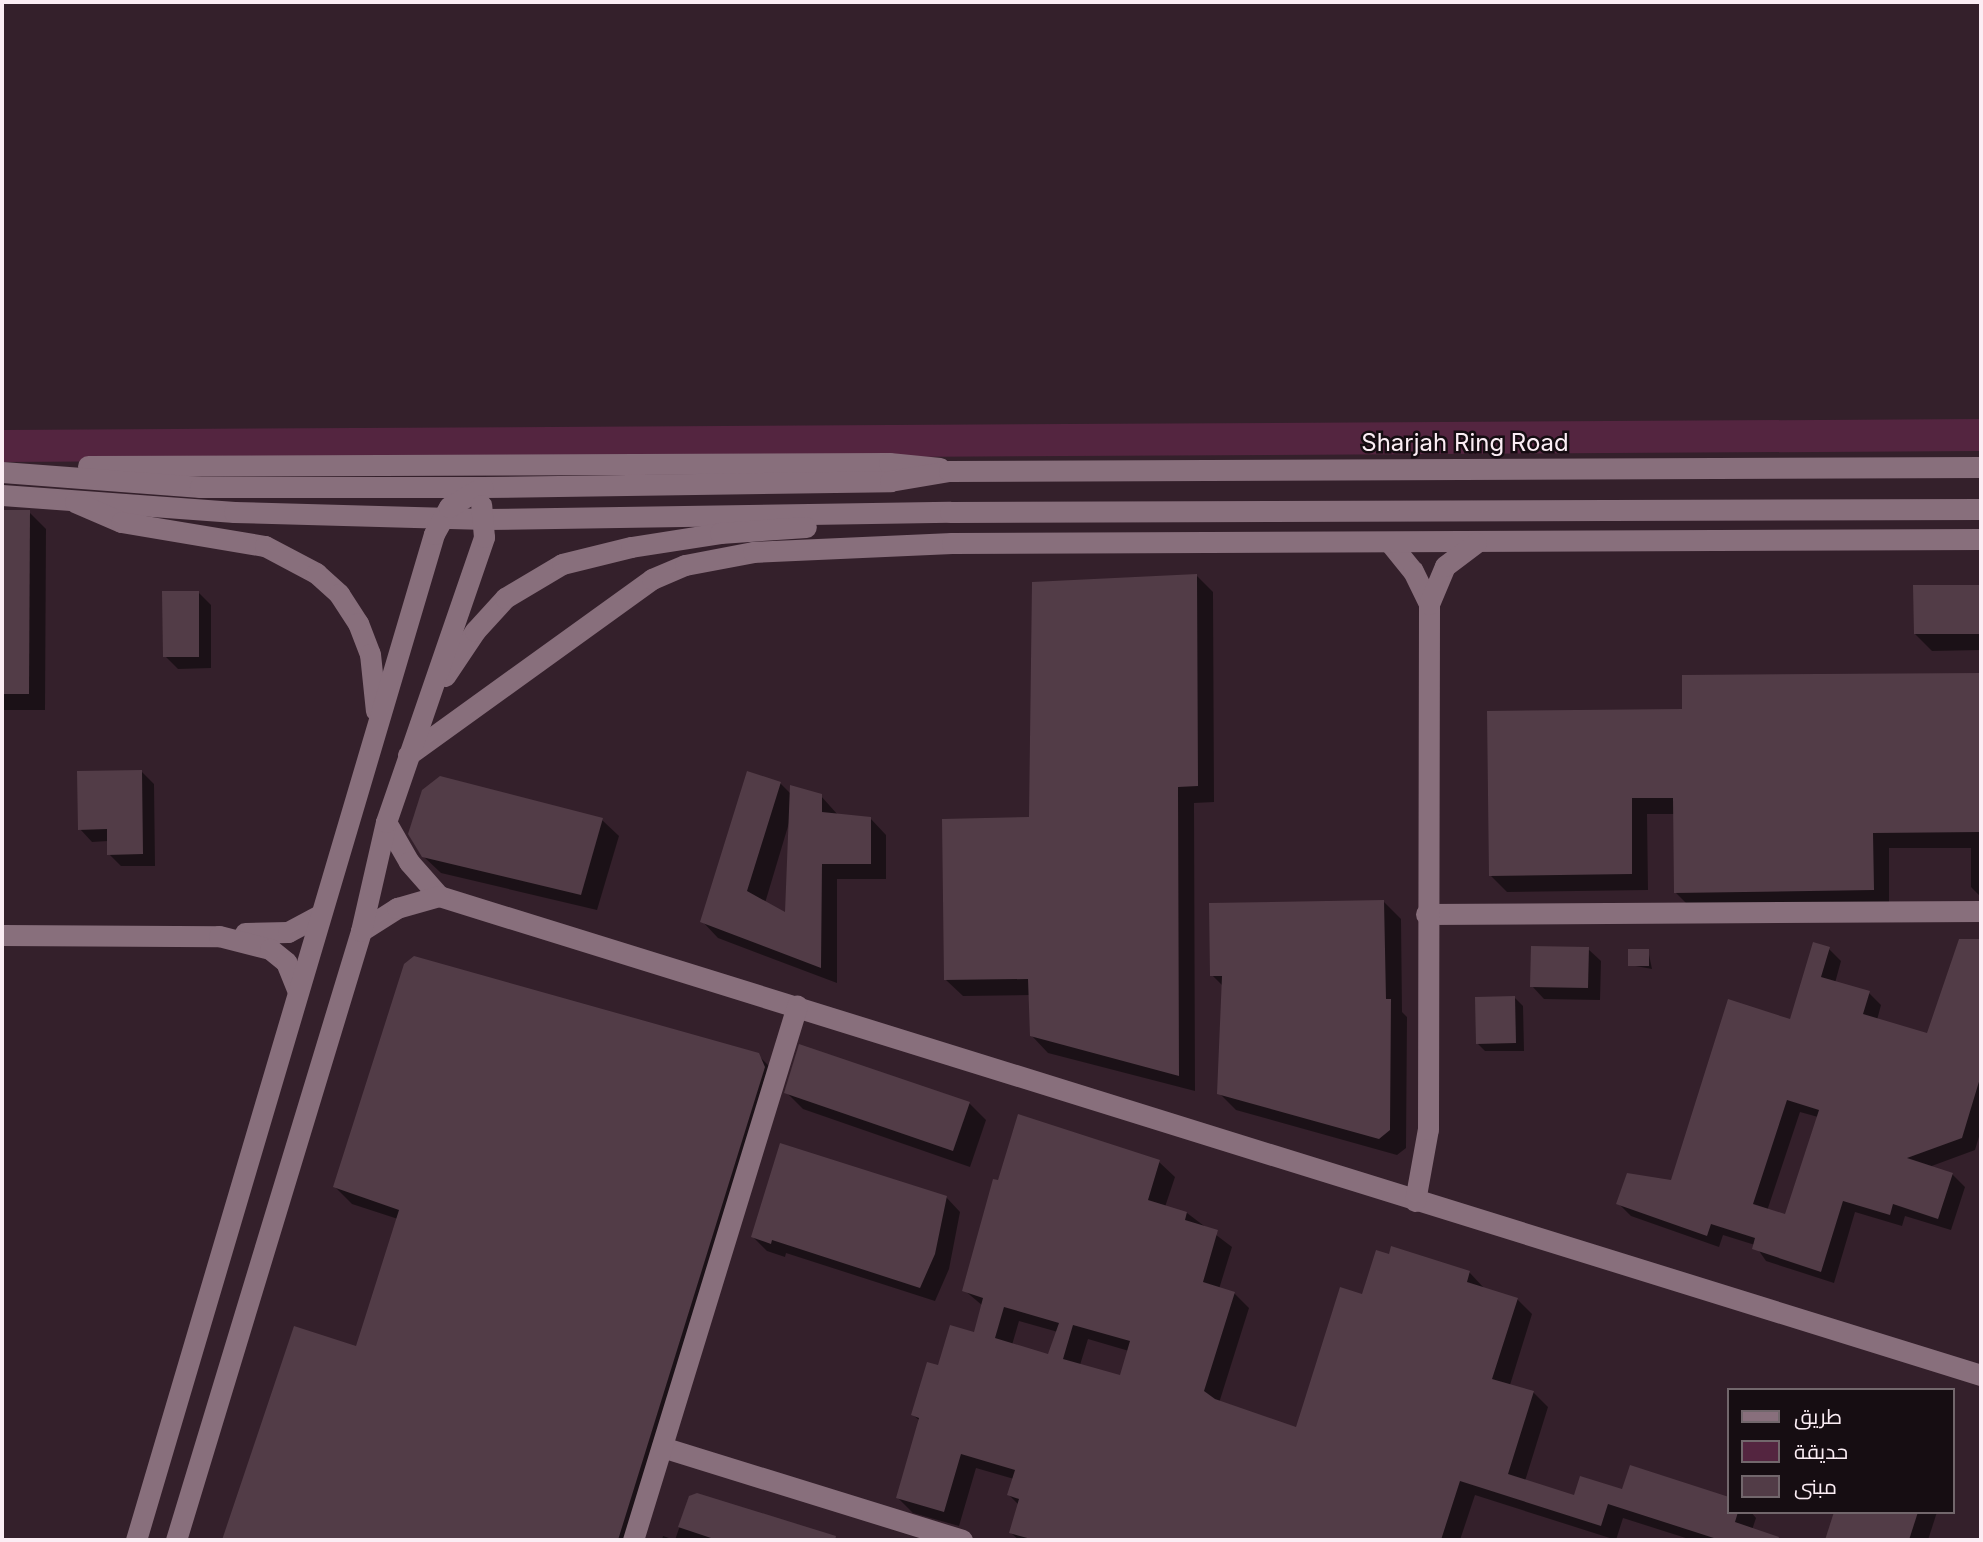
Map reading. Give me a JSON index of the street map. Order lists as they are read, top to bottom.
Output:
{
  "streets": {
    "street": ["Sharjah Ring Road"]
  },
  "legend": ["طريق", "حديقة", "مبنى"]
}
